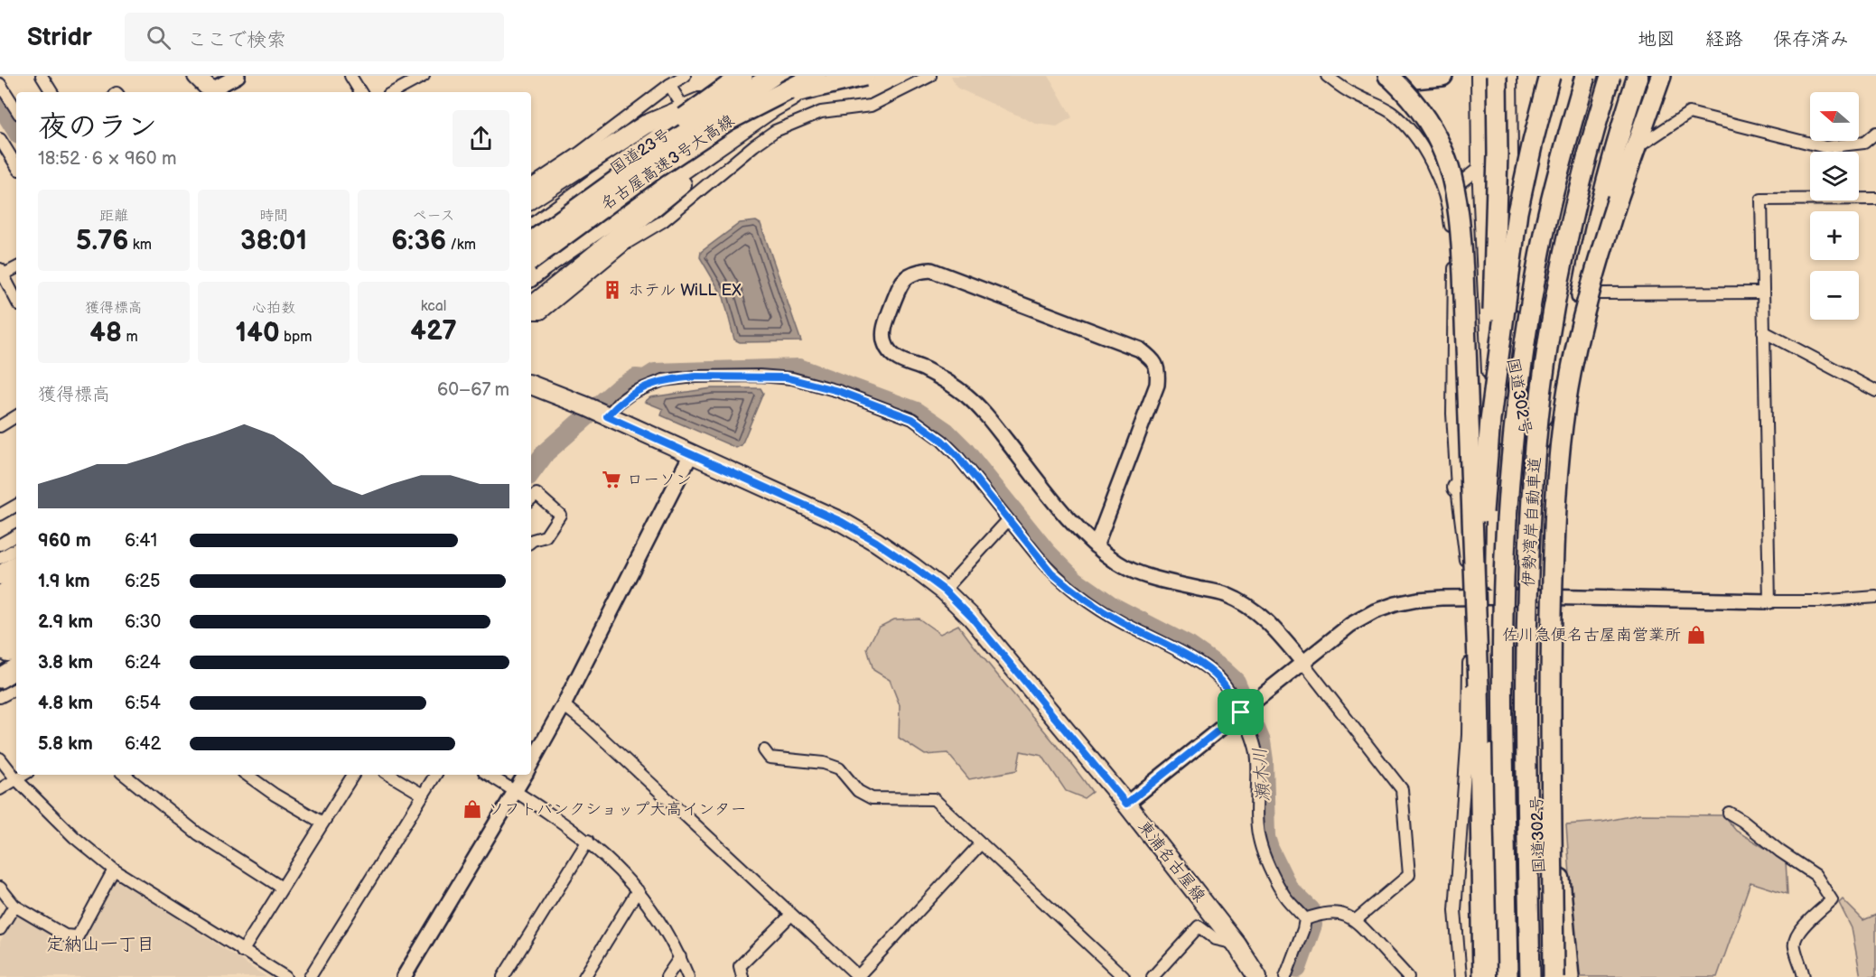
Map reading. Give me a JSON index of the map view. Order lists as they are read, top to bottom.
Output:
{
  "streets": {
    "highway": ["名古屋高速3号大高線", "伊勢湾岸自動車道"],
    "main road": ["国道23号", "国道302号", "東浦名古屋線"]
  },
  "districts": ["定納山一丁目"],
  "water": ["瀬木川"],
  "places": {
    "building": ["ホテル WiLL EX"],
    "supermarket": ["ローソン"],
    "shop": ["佐川急便名古屋南営業所", "ソフトバンクショップ大高インター"]
  },
  "north": "left",
  "page": {
    "header": "Stridr",
    "search": "ここで検索",
    "nav": ["地図", "経路", "保存済み"],
    "map_buttons": ["+", "−"],
    "heading": ["夜のラン", "18:52 · 6 × 960 m"],
    "stats": [
      ["距離", "5.76 km"],
      ["時間", "38:01"],
      ["ペース", "6:36 /km"],
      ["獲得標高", "48 m"],
      ["心拍数", "140 bpm"],
      ["kcal", "427"]
    ],
    "chart": ["獲得標高", "60–67 m"],
    "list": [
      {
        "name": "960 m",
        "note": "6:41"
      },
      {
        "name": "1.9 km",
        "note": "6:25"
      },
      {
        "name": "2.9 km",
        "note": "6:30"
      },
      {
        "name": "3.8 km",
        "note": "6:24"
      },
      {
        "name": "4.8 km",
        "note": "6:54"
      },
      {
        "name": "5.8 km",
        "note": "6:42"
      }
    ]
  }
}
